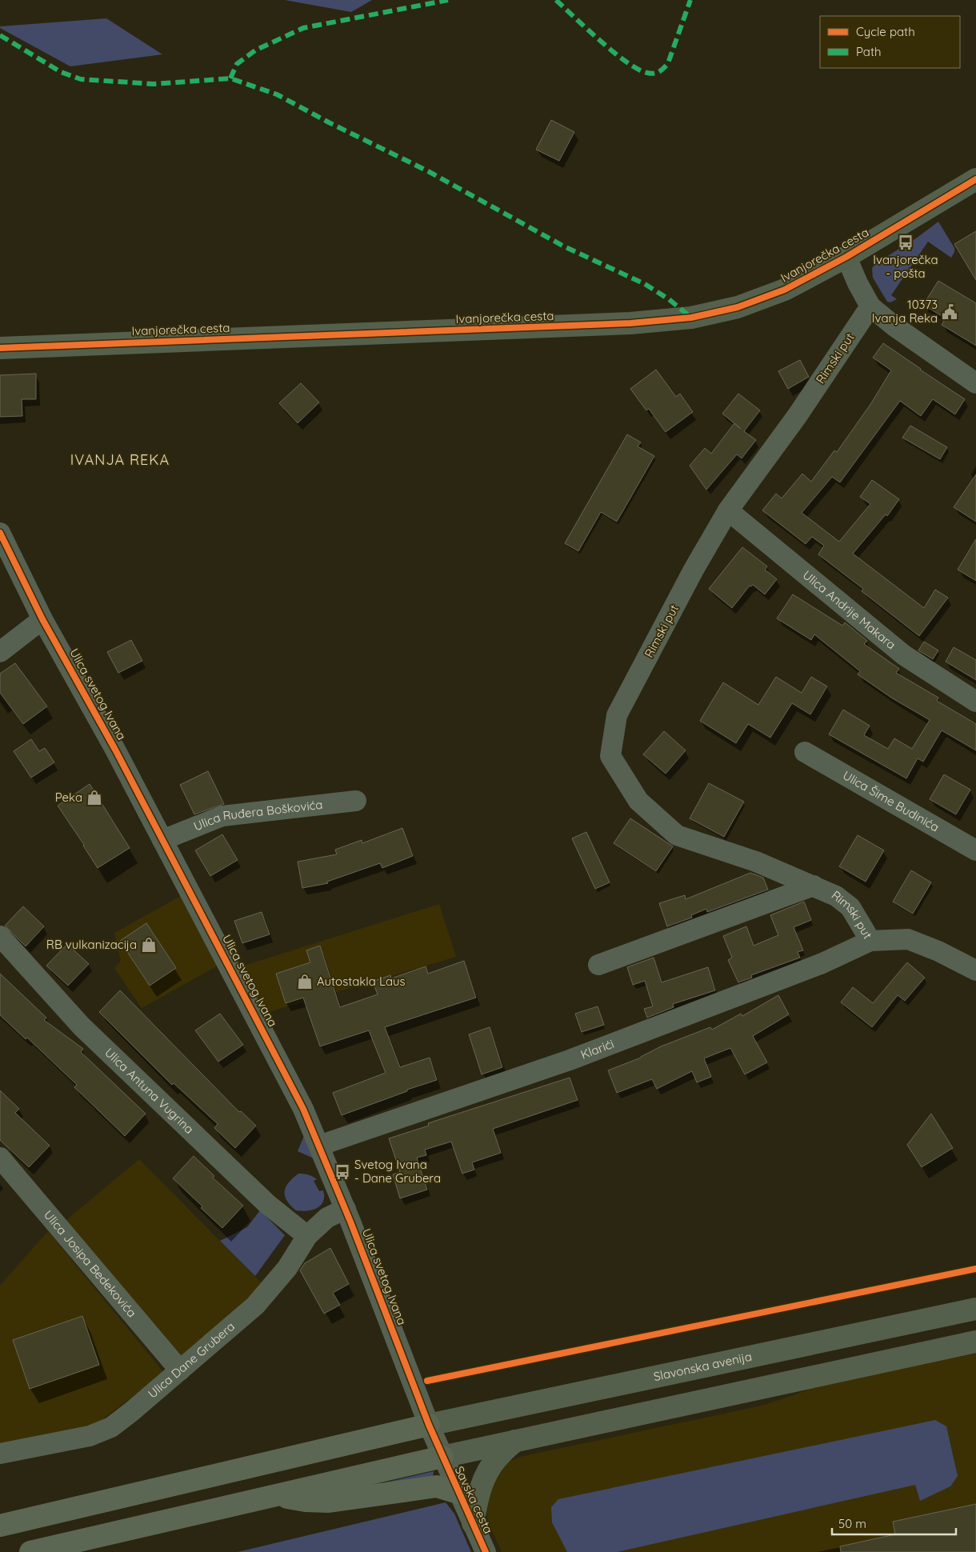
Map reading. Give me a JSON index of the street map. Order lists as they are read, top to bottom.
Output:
{
  "streets": {
    "main road": ["Ivanjorečka cesta", "Slavonska avenija"],
    "street": [
      "Rimski put",
      "Ulica Andrije Makara",
      "Ulica svetog Ivana",
      "Ulica Šime Budinića",
      "Ulica Ruđera Boškovića",
      "Klarići",
      "Ulica Antuna Vugrina",
      "Ulica Josipa Bedekovića",
      "Ulica Dane Grubera",
      "Savska cesta"
    ]
  },
  "crossings": [
    ["Rimski put", "Ulica Andrije Makara"],
    ["Rimski put", "Klarići"],
    ["Ulica svetog Ivana", "Ulica Ruđera Boškovića"],
    ["Ulica svetog Ivana", "Klarići"],
    ["Ulica svetog Ivana", "Ulica Dane Grubera"],
    ["Ulica svetog Ivana", "Slavonska avenija"],
    ["Ulica svetog Ivana", "Savska cesta"],
    ["Ulica Antuna Vugrina", "Ulica Dane Grubera"],
    ["Ulica Josipa Bedekovića", "Ulica Dane Grubera"]
  ],
  "districts": ["IVANJA REKA"],
  "places": {
    "bus stop": ["Ivanjorečka - pošta", "Svetog Ivana - Dane Grubera"],
    "public building": ["10373 Ivanja Reka"],
    "shop": ["Peka", "RB vulkanizacija", "Autostakla Laus"]
  },
  "legend": ["Cycle path", "Path"],
  "scale_bar": "50 m"
}
